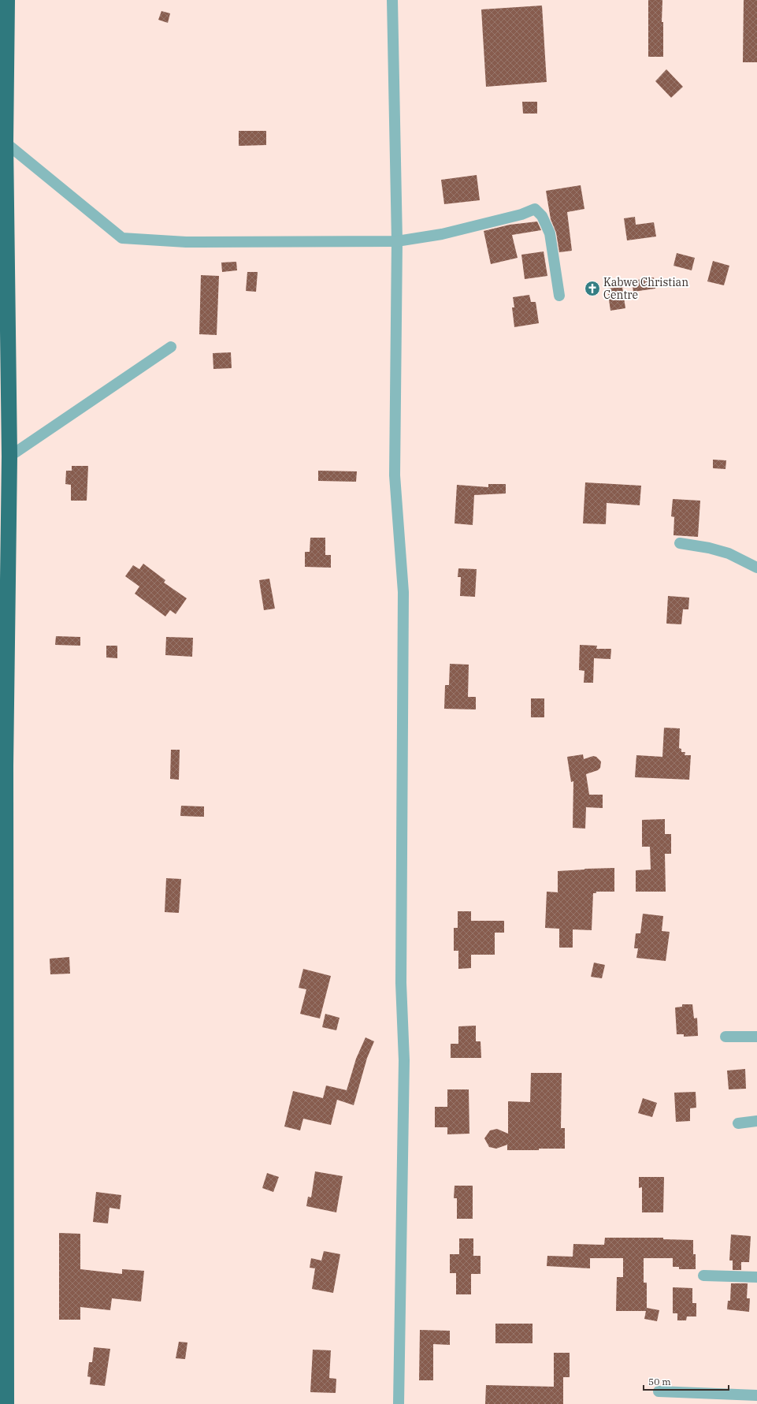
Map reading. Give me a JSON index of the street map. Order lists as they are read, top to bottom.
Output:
{
  "places": {
    "church": ["Kabwe Christian Centre"]
  },
  "scale_bar": "50 m"
}
